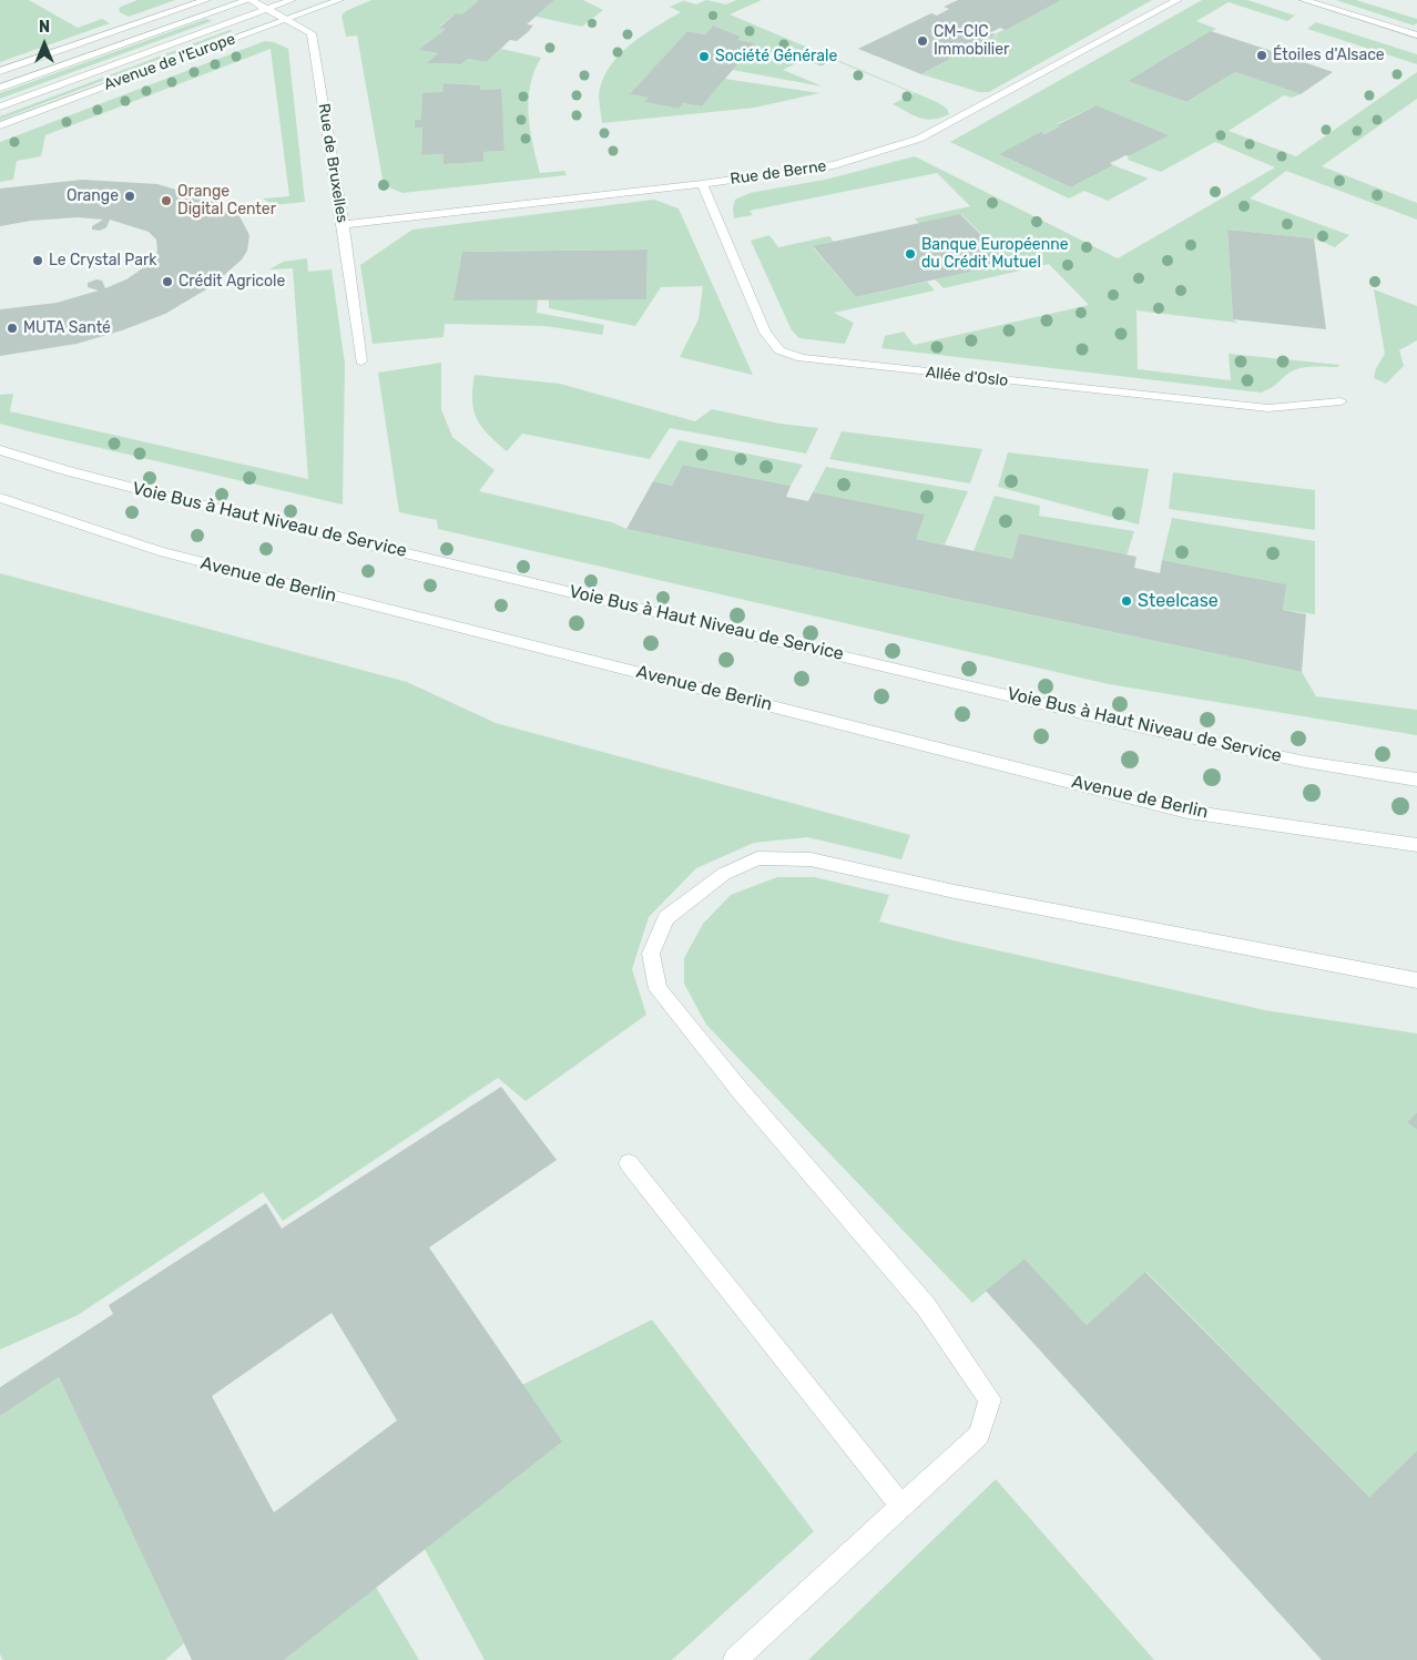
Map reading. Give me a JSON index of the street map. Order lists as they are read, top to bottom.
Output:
{
  "streets": {
    "street": [
      "Avenue de l'Europe",
      "Rue de Bruxelles",
      "Rue de Berne",
      "Allée d'Oslo",
      "Voie Bus à Haut Niveau de Service",
      "Avenue de Berlin"
    ]
  },
  "crossings": [
    ["Avenue de l'Europe", "Rue de Bruxelles"],
    ["Rue de Bruxelles", "Rue de Berne"],
    ["Rue de Berne", "Allée d'Oslo"]
  ],
  "places": [
    "CM-CIC Immobilier",
    "Étoiles d'Alsace",
    "Société Générale",
    "Orange",
    "Orange Digital Center",
    "Banque Européenne du Crédit Mutuel",
    "Le Crystal Park",
    "Crédit Agricole",
    "MUTA Santé",
    "Steelcase"
  ],
  "north": "top"
}
